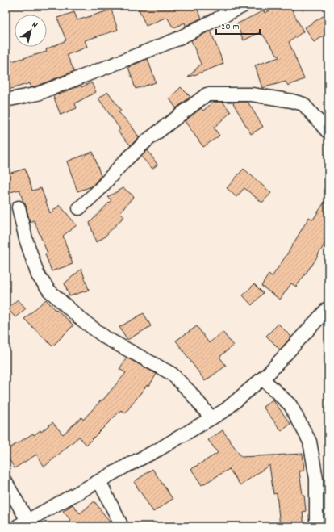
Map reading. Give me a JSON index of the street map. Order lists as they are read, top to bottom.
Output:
{
  "scale_bar": "20 m",
  "north": "top right"
}
